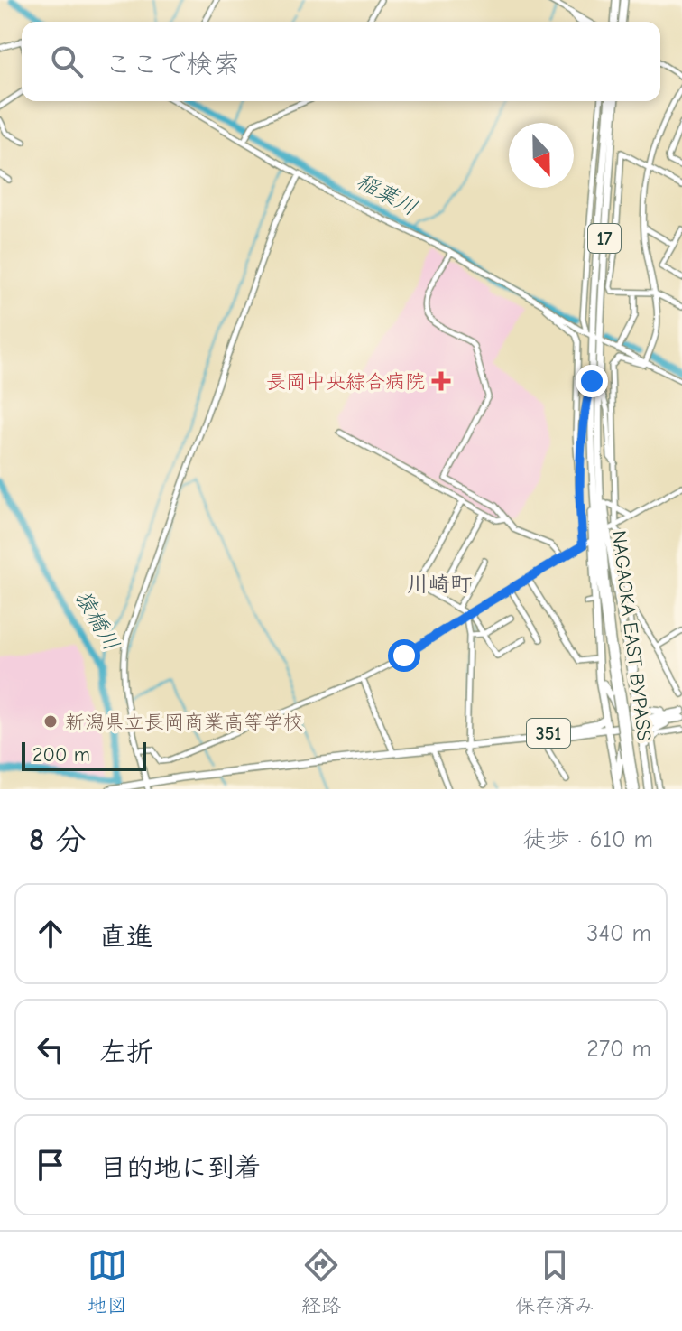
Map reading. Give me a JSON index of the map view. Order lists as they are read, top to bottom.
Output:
{
  "streets": {
    "highway": ["17", "NAGAOKA EAST BYPASS", "351"]
  },
  "crossings": [
    ["17", "NAGAOKA EAST BYPASS"],
    ["17", "351"]
  ],
  "districts": ["川崎町"],
  "water": ["稲葉川", "猿橋川"],
  "places": {
    "health": ["長岡中央綜合病院"],
    "other": ["新潟県立長岡商業高等学校"]
  },
  "scale_bar": "200 m",
  "north": "bottom",
  "page": {
    "search": "ここで検索",
    "scale": "200 m",
    "heading": ["8 分", "徒歩 · 610 m"],
    "list": [
      ["直進", "340 m"],
      ["左折", "270 m"],
      "目的地に到着"
    ],
    "nav": ["地図", "経路", "保存済み"]
  }
}
